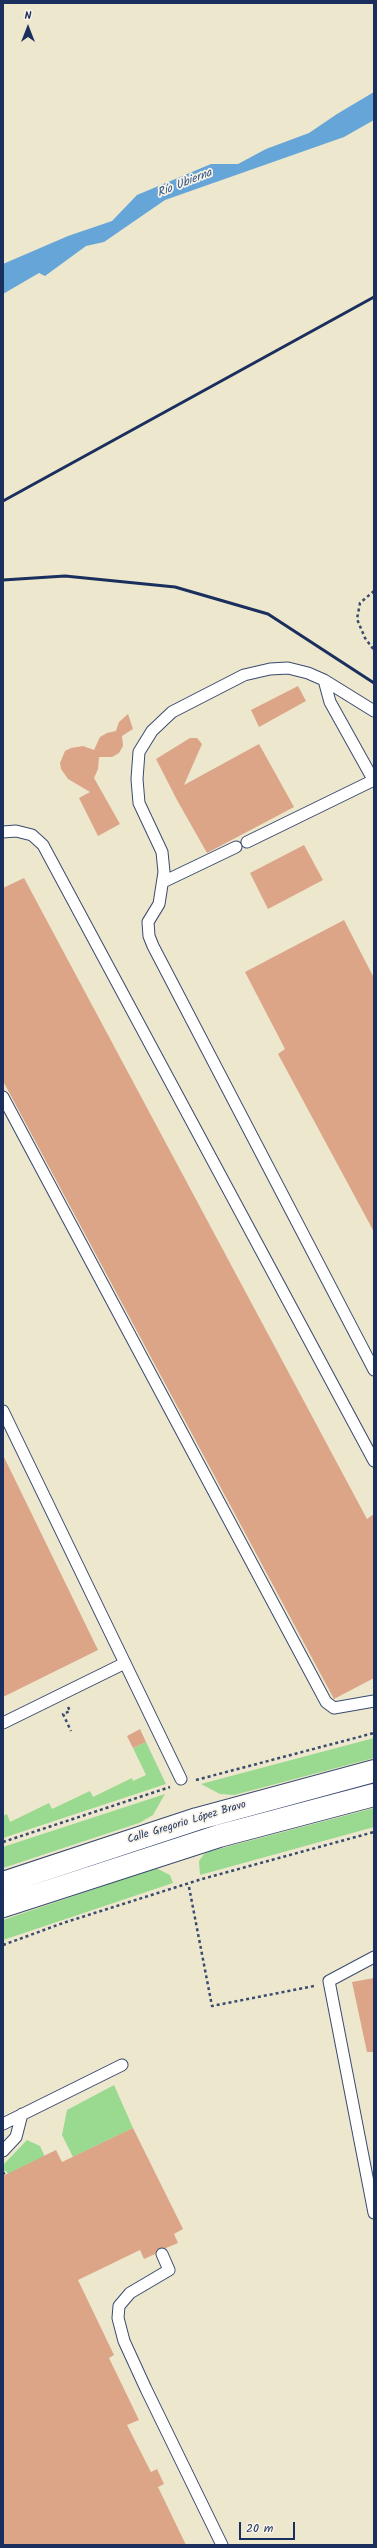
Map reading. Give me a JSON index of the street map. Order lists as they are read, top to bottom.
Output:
{
  "streets": {
    "main road": ["Calle Gregorio López Bravo"]
  },
  "water": ["Río Ubierna"],
  "scale_bar": "20 m",
  "north": "top"
}
